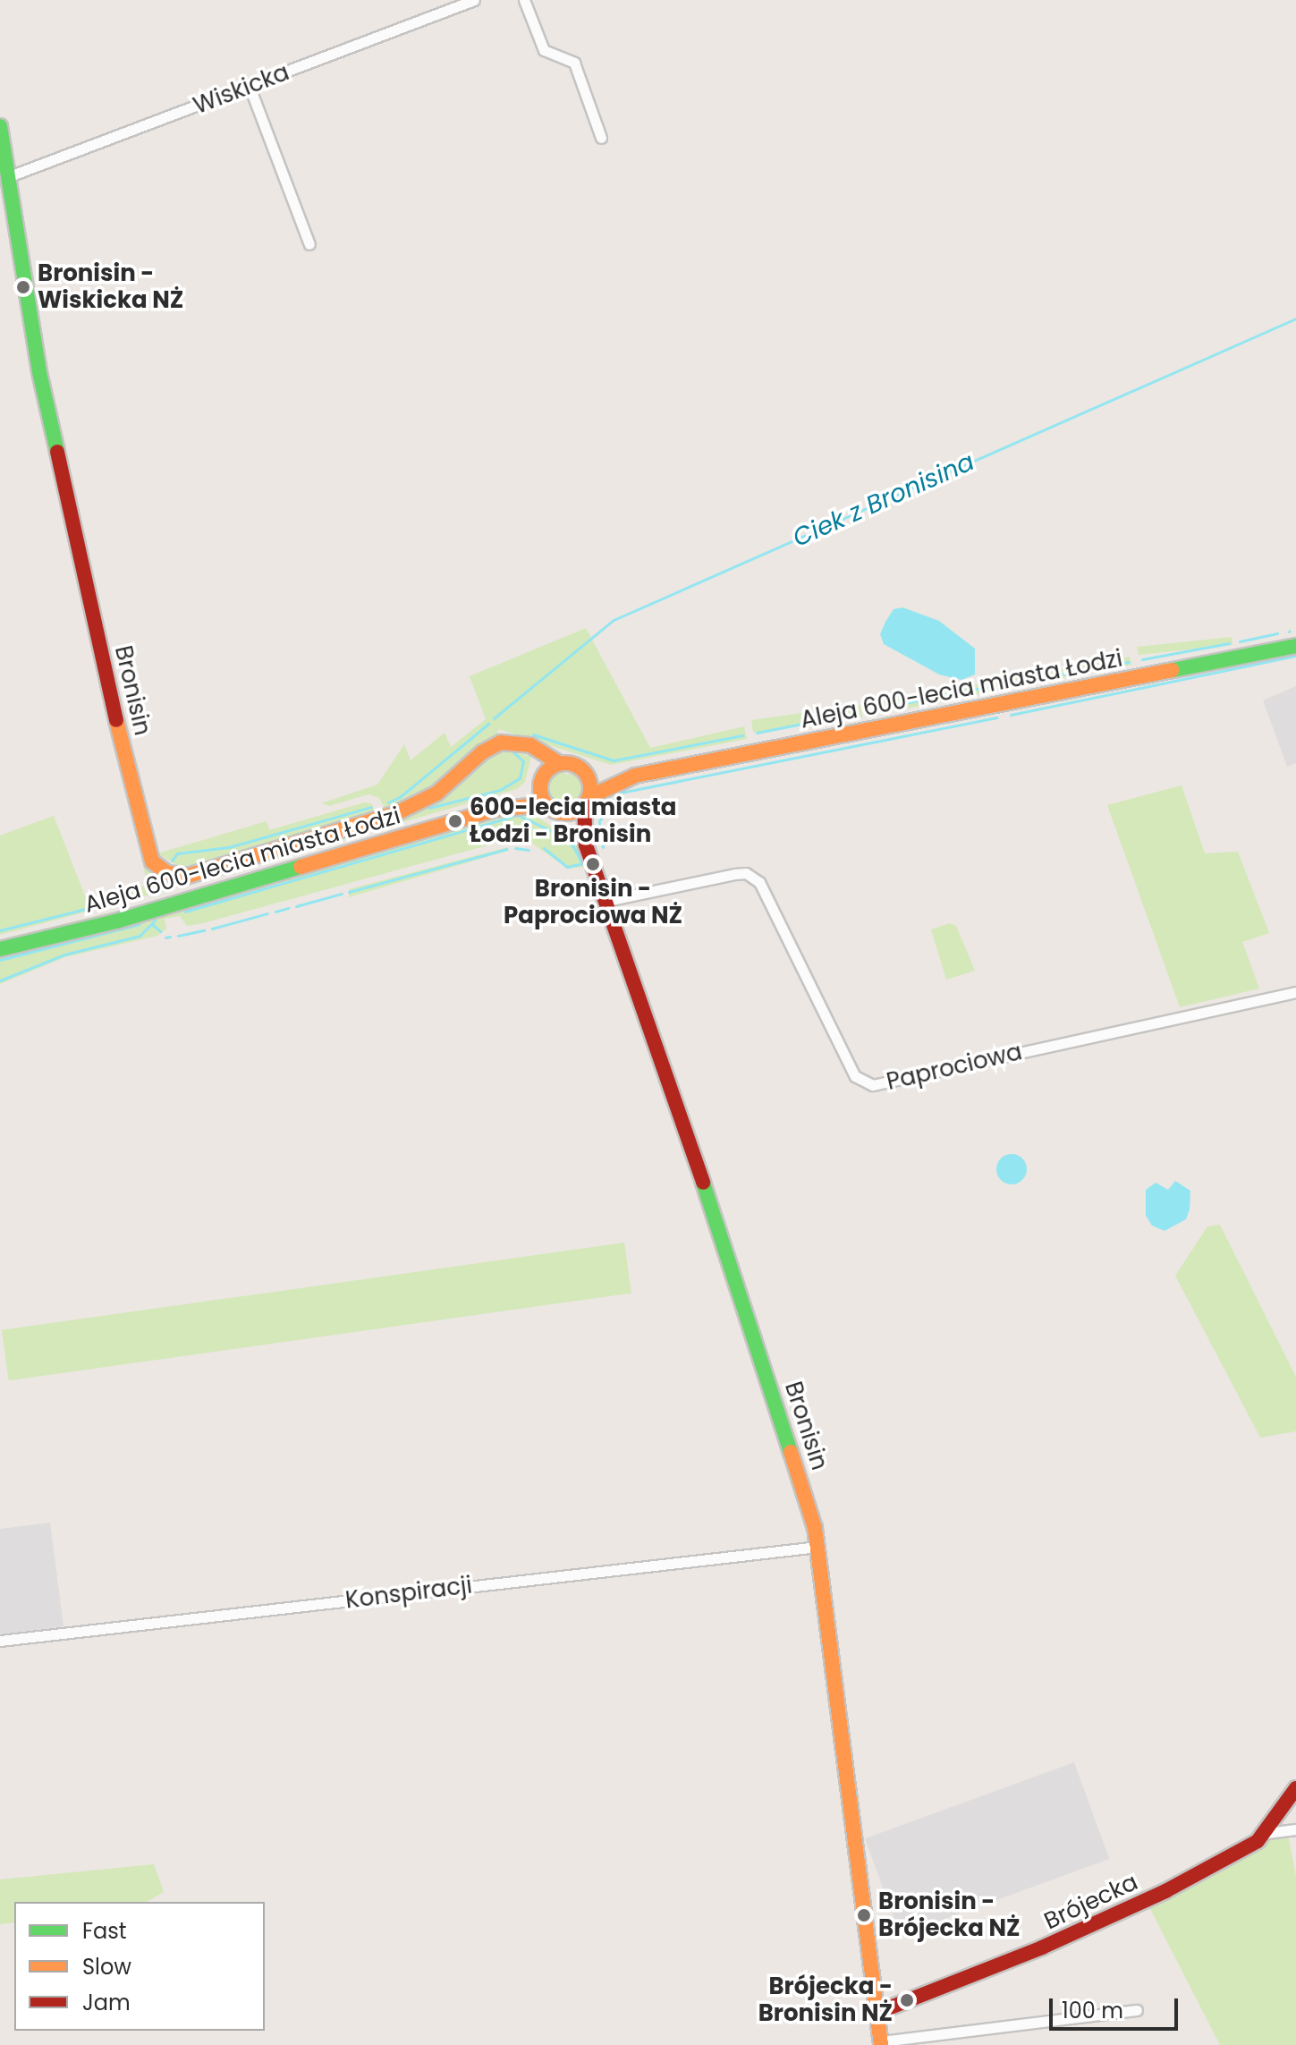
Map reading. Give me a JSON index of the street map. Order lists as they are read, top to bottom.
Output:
{
  "streets": {
    "street": [
      "Wiskicka",
      "Aleja 600-lecia miasta Łodzi",
      "Bronisin",
      "Paprociowa",
      "Konspiracji",
      "Brójecka"
    ]
  },
  "crossings": [
    ["Wiskicka", "Bronisin"],
    ["Aleja 600-lecia miasta Łodzi", "Bronisin"],
    ["Bronisin", "Paprociowa"],
    ["Bronisin", "Konspiracji"],
    ["Bronisin", "Brójecka"]
  ],
  "water": ["Ciek z Bronisina"],
  "places": [
    "Bronisin - Wiskicka NŻ",
    "600-lecia miasta Łodzi - Bronisin",
    "Bronisin - Paprociowa NŻ",
    "Bronisin - Brójecka NŻ",
    "Brójecka - Bronisin NŻ"
  ],
  "legend": ["Fast", "Slow", "Jam"],
  "scale_bar": "100 m"
}
